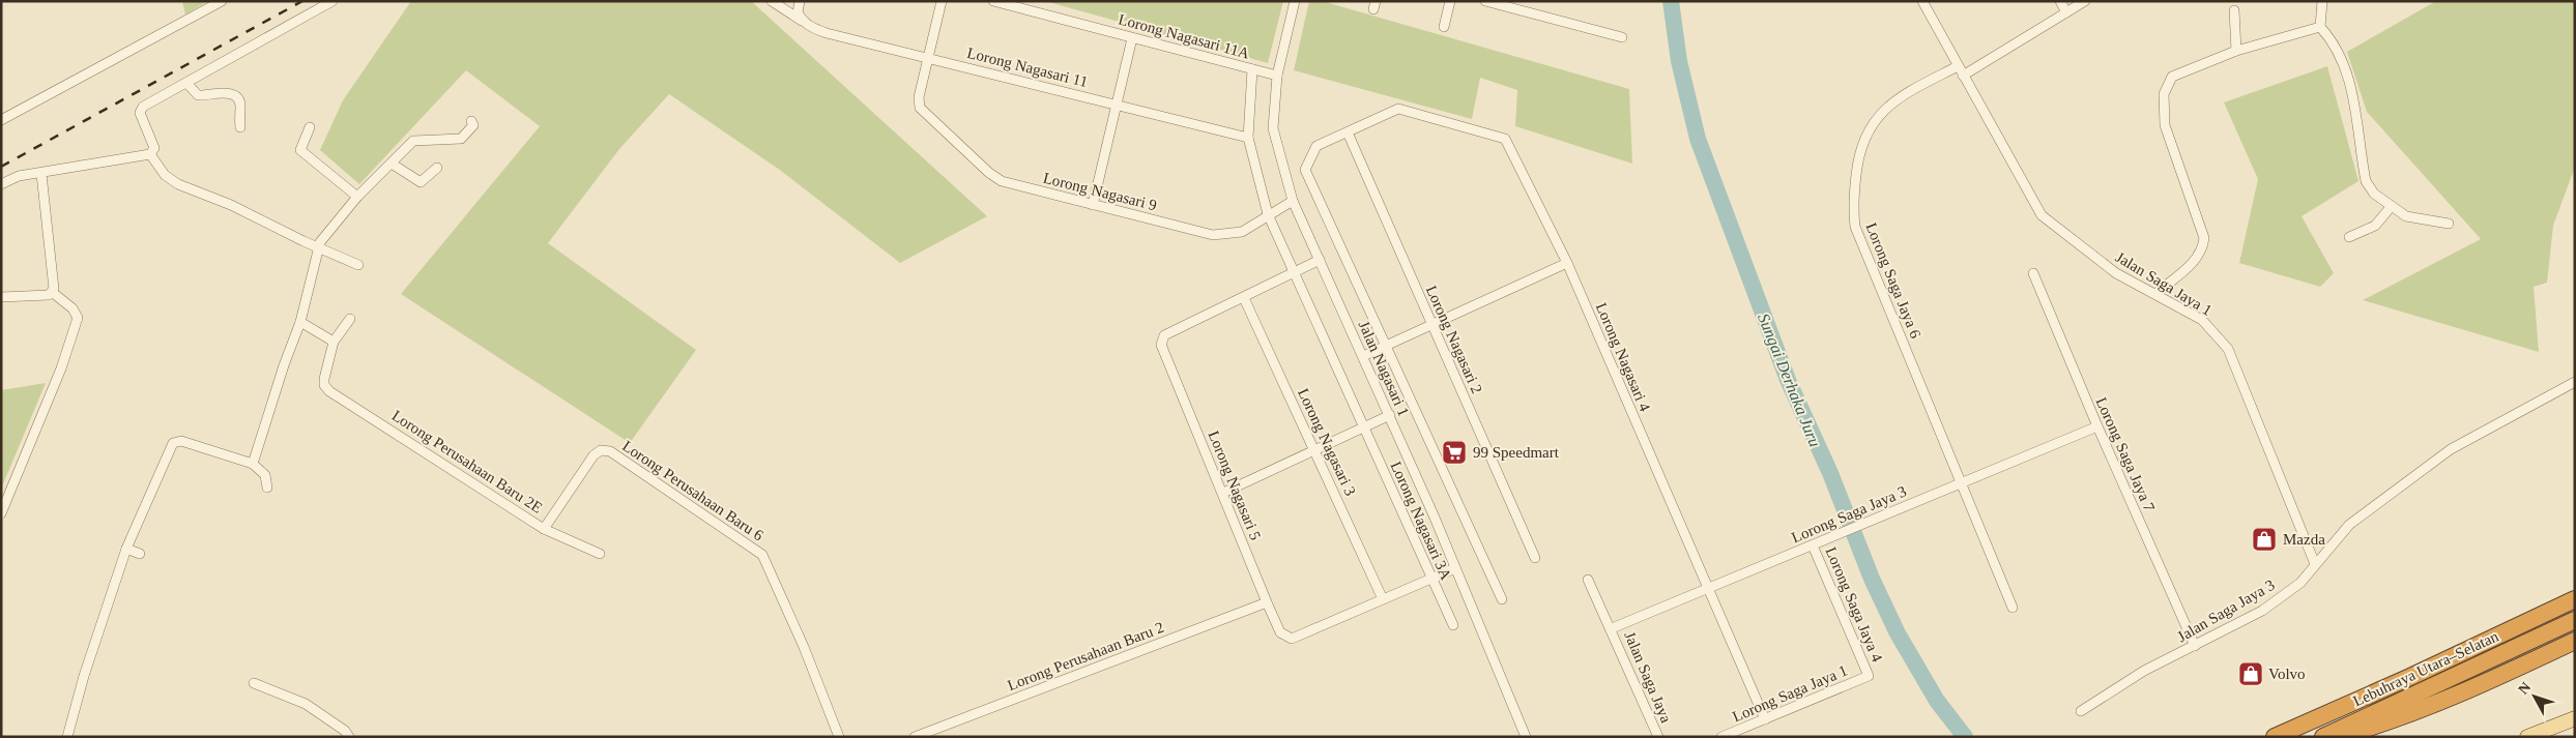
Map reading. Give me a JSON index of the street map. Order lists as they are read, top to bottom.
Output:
{
  "streets": {
    "highway": ["Lebuhraya Utara–Selatan"],
    "street": [
      "Lorong Nagasari 11A",
      "Lorong Nagasari 11",
      "Lorong Nagasari 9",
      "Lorong Saga Jaya 6",
      "Jalan Saga Jaya 1",
      "Lorong Nagasari 2",
      "Lorong Nagasari 4",
      "Jalan Nagasari 1",
      "Lorong Nagasari 3",
      "Lorong Saga Jaya 7",
      "Lorong Perusahaan Baru 2E",
      "Lorong Nagasari 5",
      "Lorong Perusahaan Baru 6",
      "Lorong Saga Jaya 3",
      "Lorong Nagasari 3A",
      "Lorong Saga Jaya 4",
      "Jalan Saga Jaya 3",
      "Lorong Perusahaan Baru 2",
      "Jalan Saga Jaya",
      "Lorong Saga Jaya 1"
    ]
  },
  "crossings": [
    ["Lorong Nagasari 11A", "Jalan Nagasari 1"],
    ["Lorong Nagasari 11", "Lorong Nagasari 9"],
    ["Lorong Nagasari 9", "Jalan Nagasari 1"],
    ["Lorong Saga Jaya 6", "Jalan Saga Jaya 1"],
    ["Lorong Saga Jaya 6", "Lorong Saga Jaya 3"],
    ["Jalan Saga Jaya 1", "Jalan Saga Jaya 3"],
    ["Lorong Nagasari 2", "Lorong Nagasari 4"],
    ["Lorong Nagasari 4", "Lorong Saga Jaya 3"],
    ["Lorong Nagasari 4", "Lorong Saga Jaya 1"],
    ["Lorong Nagasari 3", "Lorong Nagasari 5"],
    ["Lorong Saga Jaya 7", "Lorong Saga Jaya 3"],
    ["Lorong Saga Jaya 7", "Jalan Saga Jaya 3"],
    ["Lorong Perusahaan Baru 2E", "Lorong Perusahaan Baru 6"],
    ["Lorong Nagasari 5", "Lorong Perusahaan Baru 2"],
    ["Lorong Saga Jaya 3", "Lorong Saga Jaya 4"],
    ["Lorong Saga Jaya 3", "Jalan Saga Jaya"],
    ["Lorong Saga Jaya 4", "Lorong Saga Jaya 1"]
  ],
  "water": ["Sungai Derhaka Juru"],
  "places": {
    "supermarket": ["99 Speedmart"],
    "shop": ["Mazda", "Volvo"]
  },
  "north": "top left"
}
